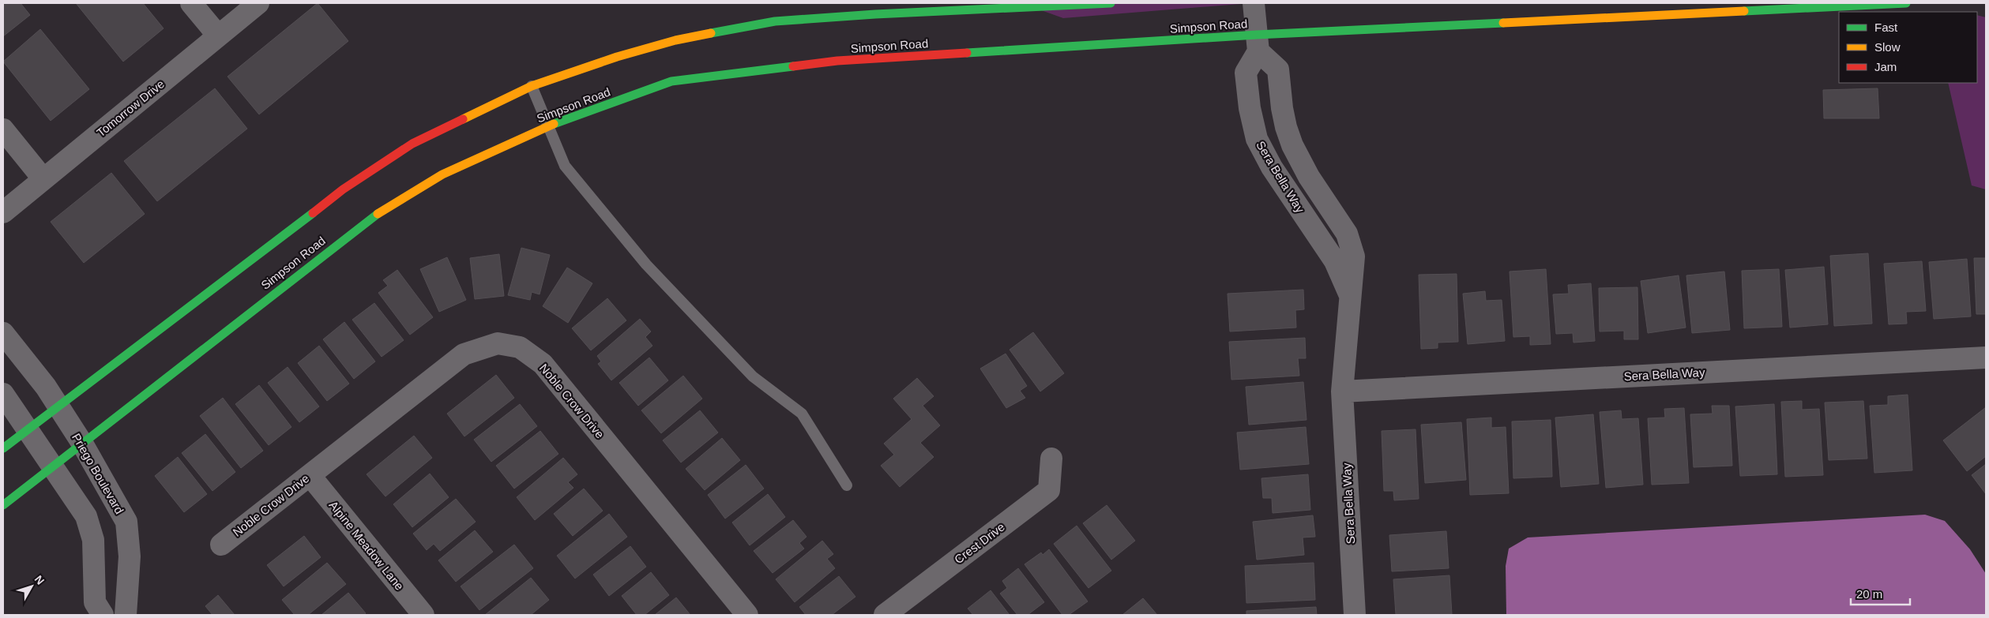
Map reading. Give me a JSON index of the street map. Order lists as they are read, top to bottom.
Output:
{
  "streets": {
    "main road": ["Simpson Road"],
    "street": [
      "Tomorrow Drive",
      "Sera Bella Way",
      "Noble Crow Drive",
      "Priego Boulevard",
      "Crest Drive",
      "Alpine Meadow Lane"
    ]
  },
  "crossings": [
    ["Simpson Road", "Sera Bella Way"],
    ["Simpson Road", "Priego Boulevard"],
    ["Noble Crow Drive", "Alpine Meadow Lane"]
  ],
  "legend": ["Fast", "Slow", "Jam"],
  "scale_bar": "20 m",
  "north": "top right"
}
